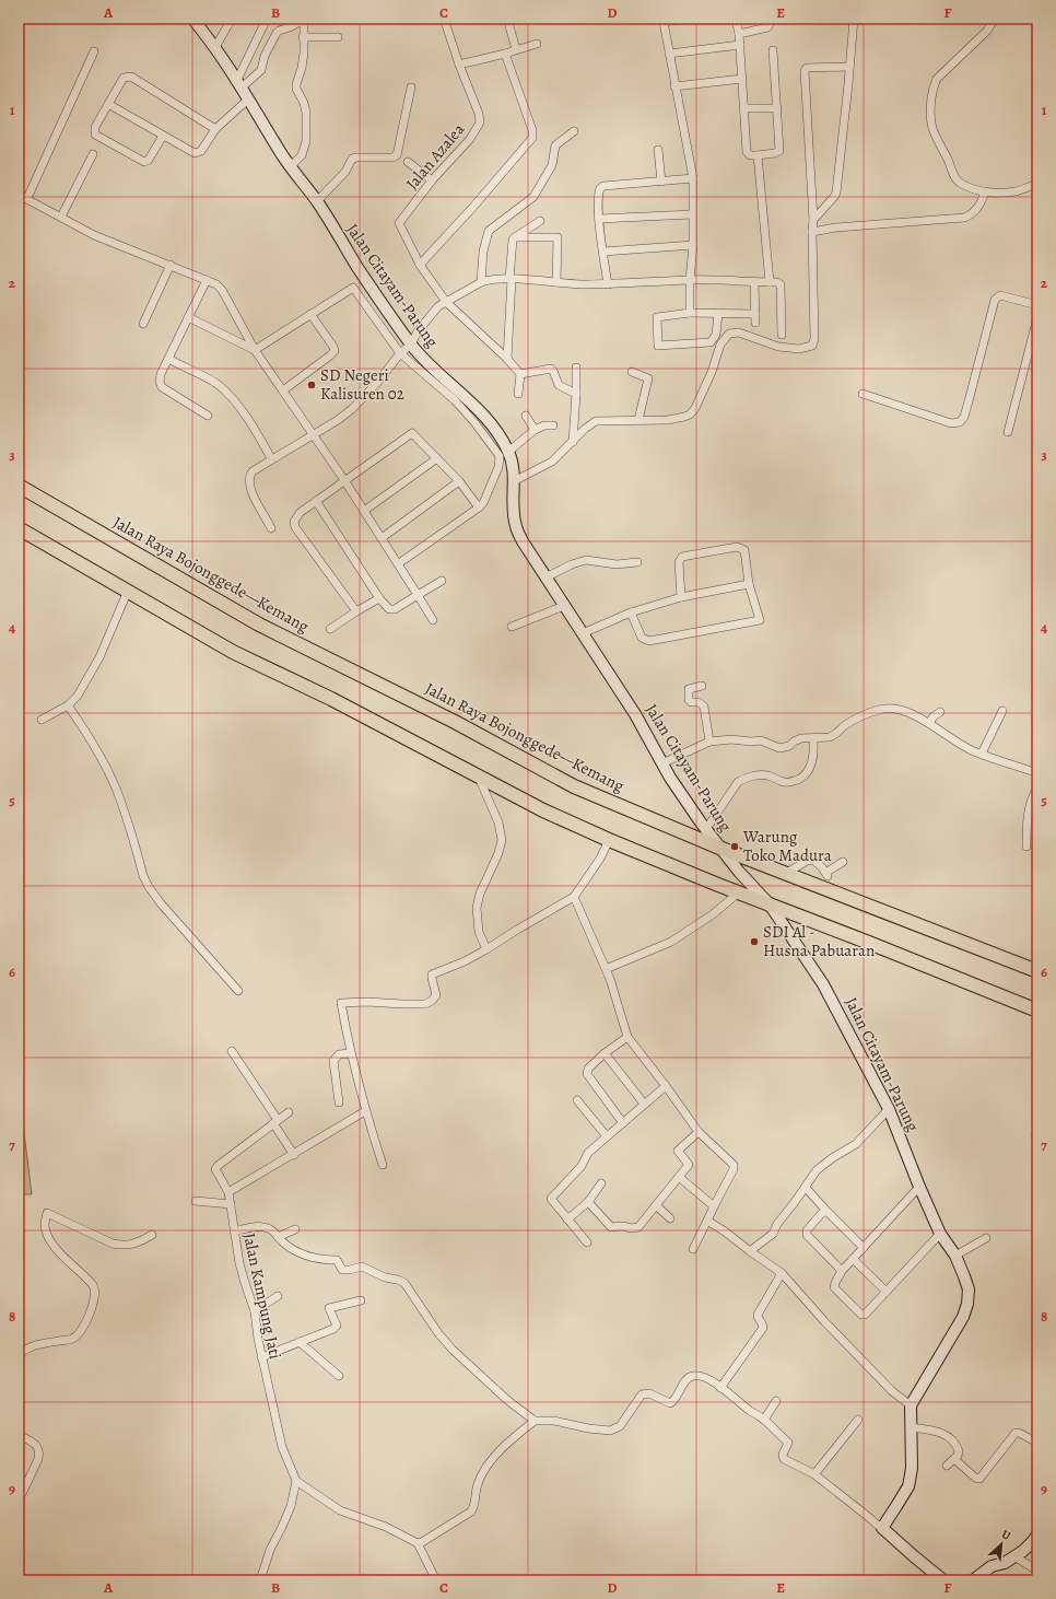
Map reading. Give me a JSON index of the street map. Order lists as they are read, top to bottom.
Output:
{
  "streets": {
    "highway": ["Jalan Raya Bojonggede—Kemang"],
    "main road": ["Jalan Citayam-Parung"],
    "street": ["Jalan Azalea", "Jalan Kampung Jati"]
  },
  "crossings": [
    ["Jalan Citayam-Parung", "Jalan Raya Bojonggede—Kemang"]
  ],
  "places": ["SD Negeri Kalisuren 02", "Warung Toko Madura", "SDI Al - Husna Pabuaran"],
  "north": "top right",
  "grid": {
    "columns": [
      "A",
      "B",
      "C",
      "D",
      "E",
      "F"
    ],
    "rows": [
      "1",
      "2",
      "3",
      "4",
      "5",
      "6",
      "7",
      "8",
      "9"
    ]
  }
}
